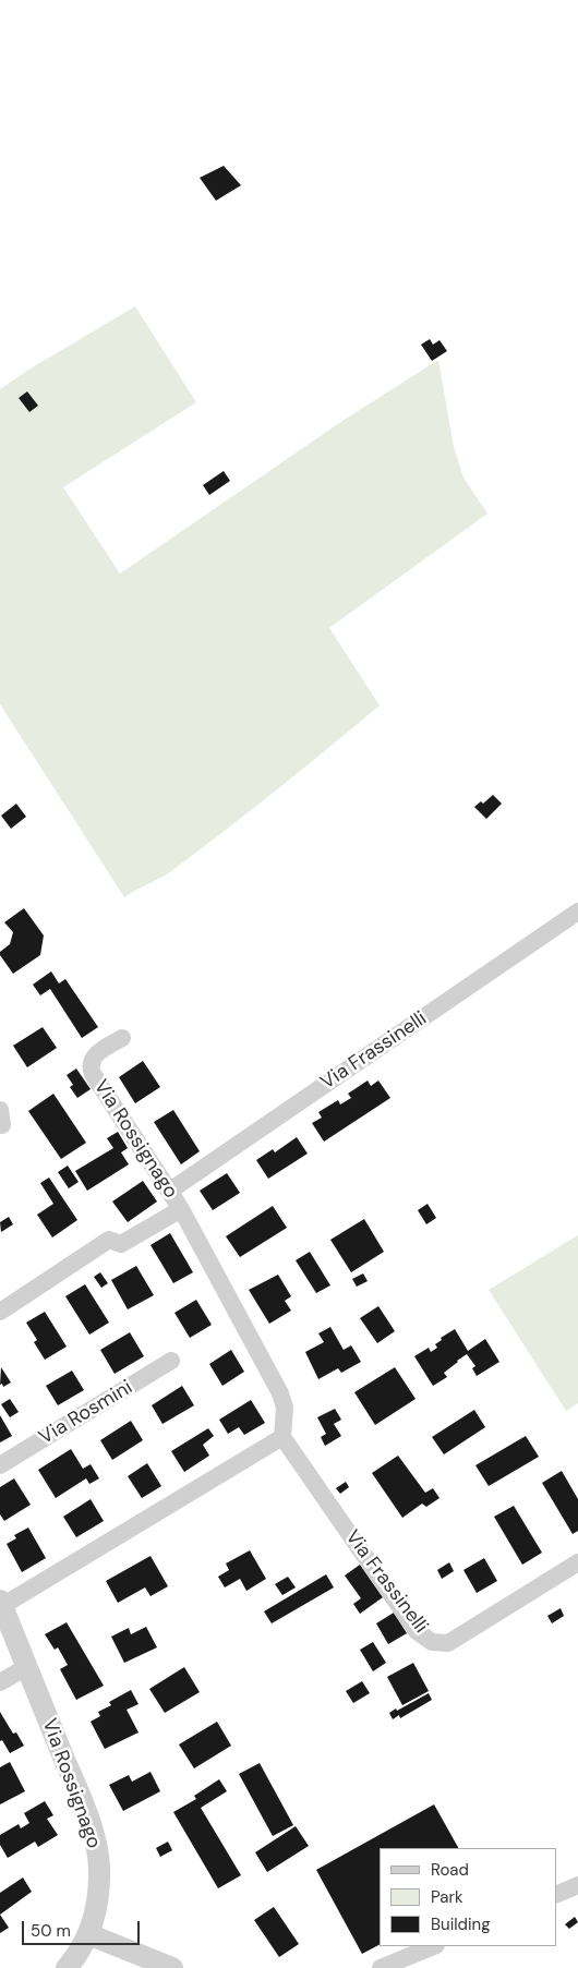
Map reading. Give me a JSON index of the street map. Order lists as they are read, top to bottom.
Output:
{
  "streets": {
    "street": ["Via Frassinelli", "Via Rossignago", "Via Rosmini"]
  },
  "crossings": [
    ["Via Frassinelli", "Via Rossignago"]
  ],
  "legend": ["Road", "Park", "Building"],
  "scale_bar": "50 m"
}
